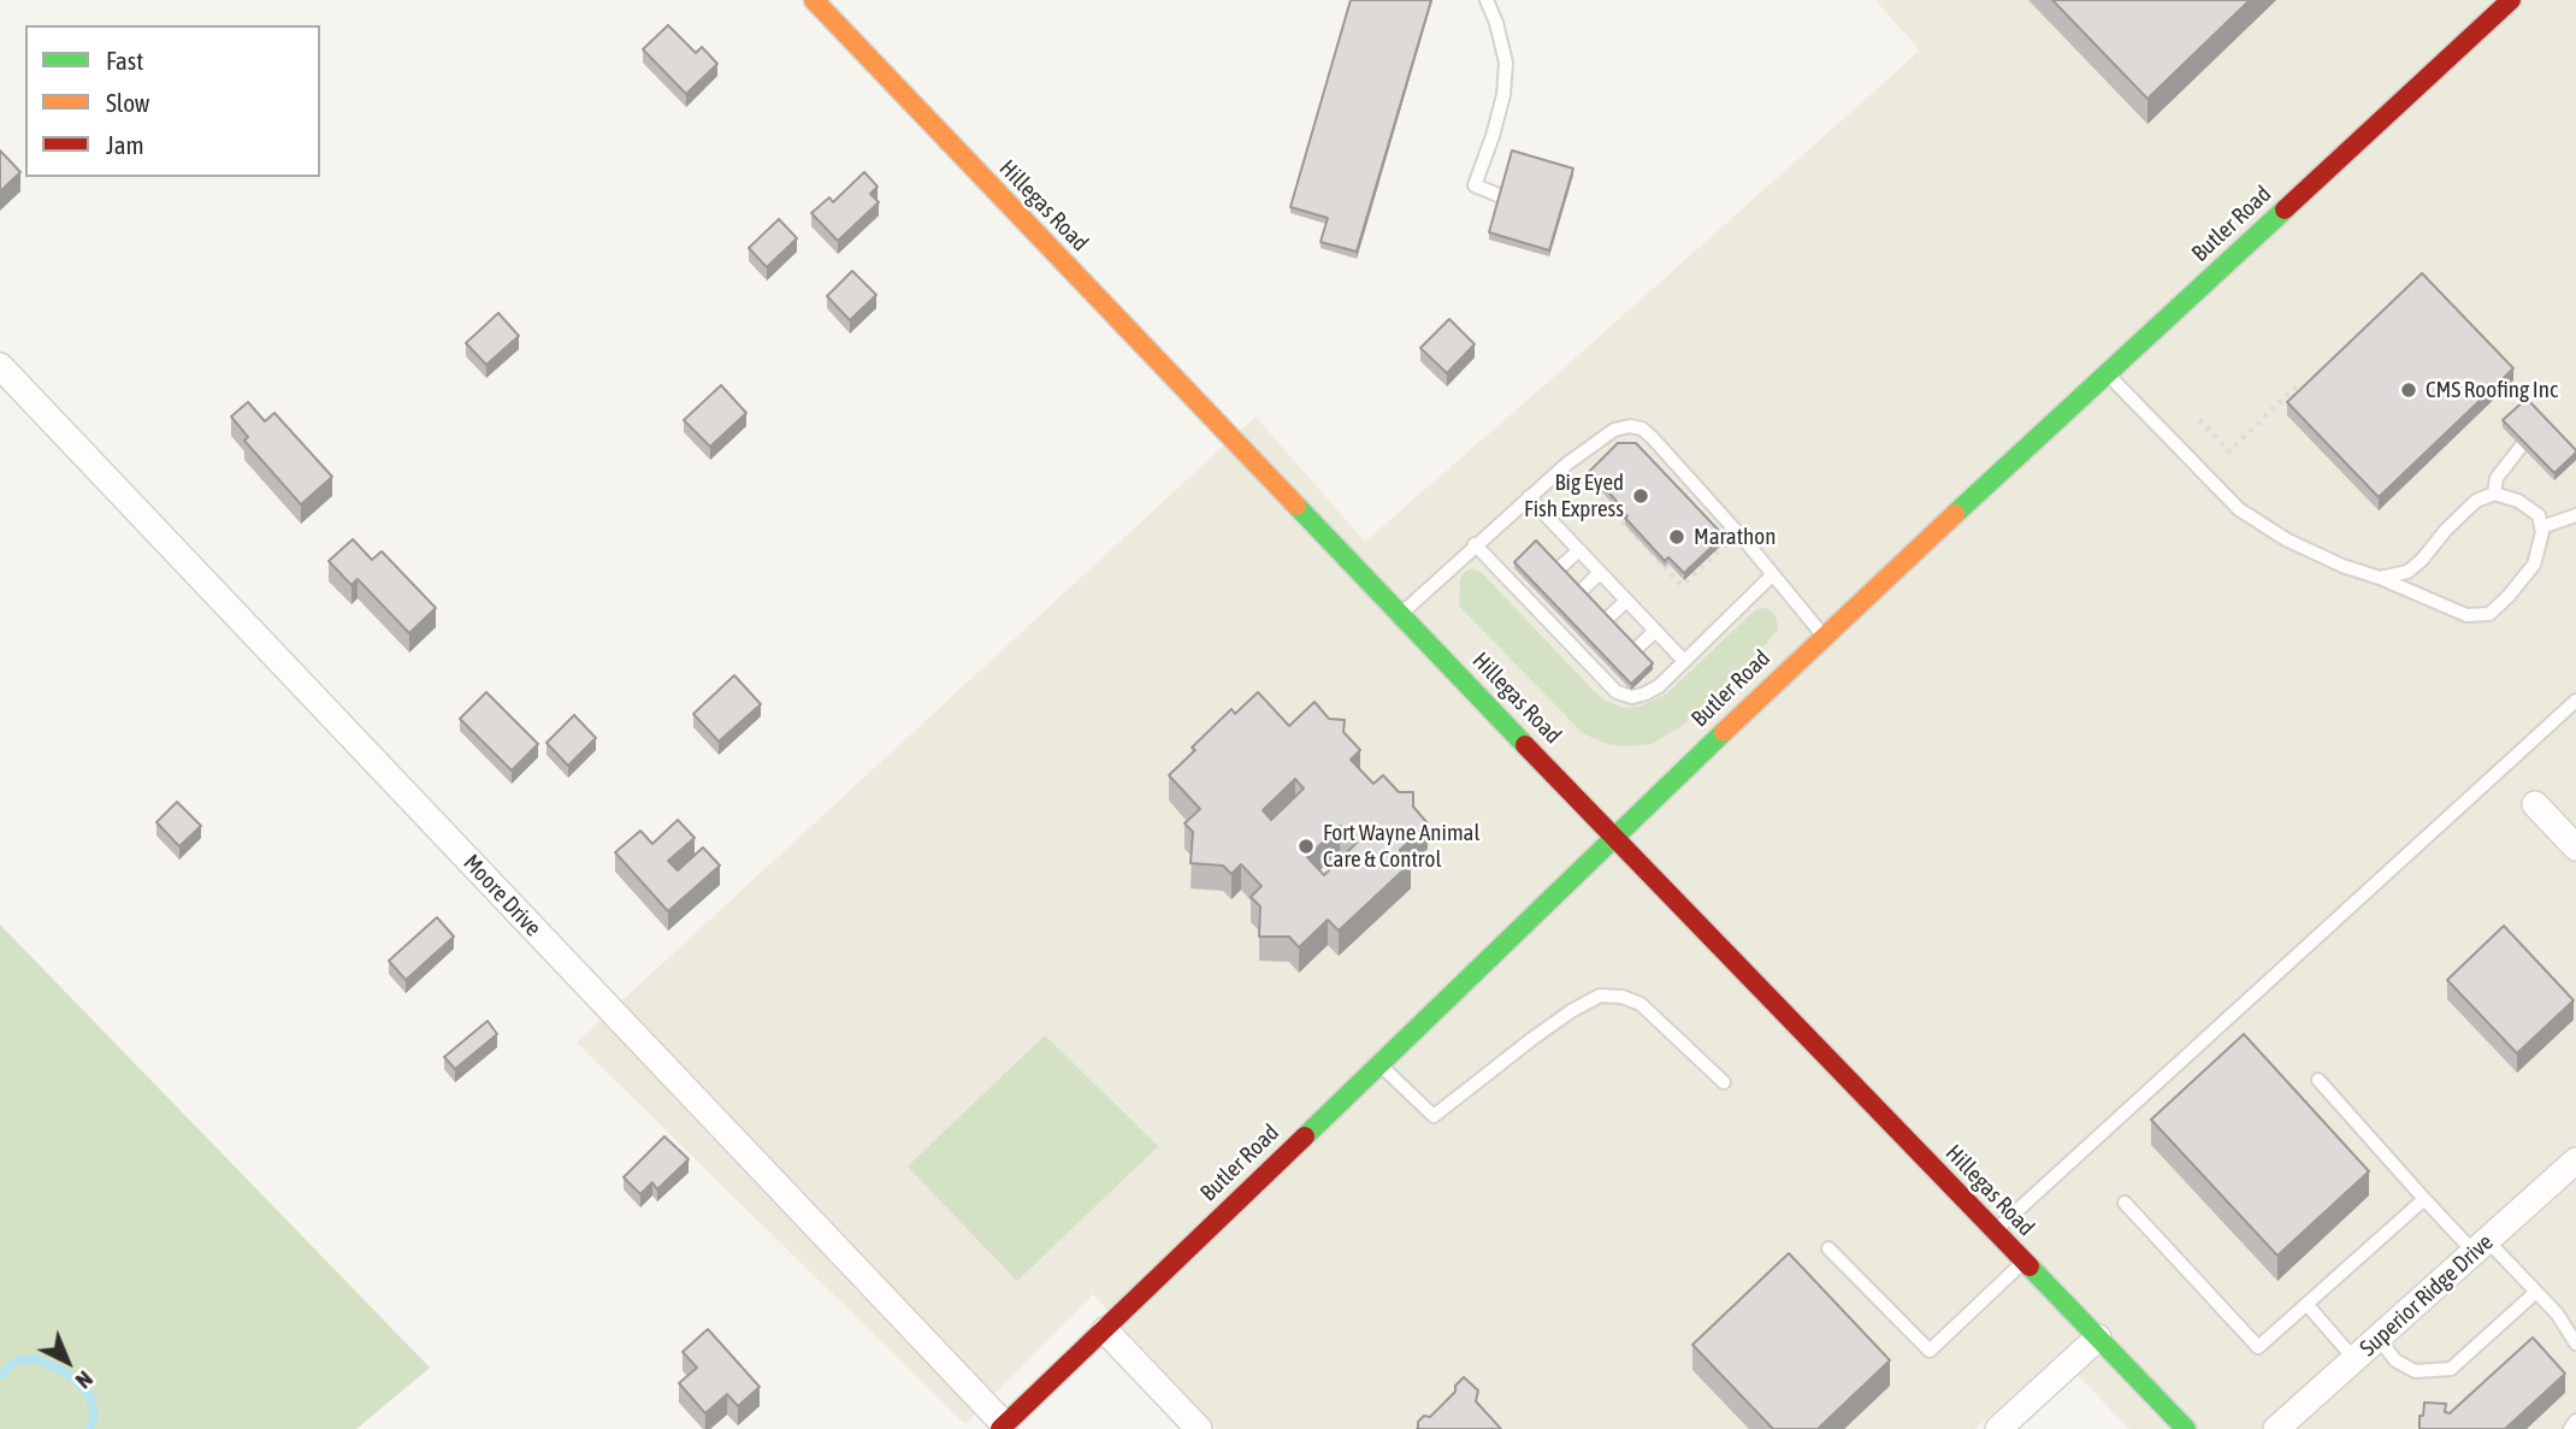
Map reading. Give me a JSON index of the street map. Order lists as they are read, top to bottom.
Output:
{
  "streets": {
    "street": [
      "Hillegas Road",
      "Butler Road",
      "Moore Drive",
      "Superior Ridge Drive"
    ]
  },
  "crossings": [
    ["Hillegas Road", "Butler Road"],
    ["Butler Road", "Moore Drive"]
  ],
  "places": [
    "CMS Roofing Inc",
    "Big Eyed Fish Express",
    "Marathon",
    "Fort Wayne Animal Care & Control"
  ],
  "legend": ["Fast", "Slow", "Jam"],
  "north": "bottom right"
}
